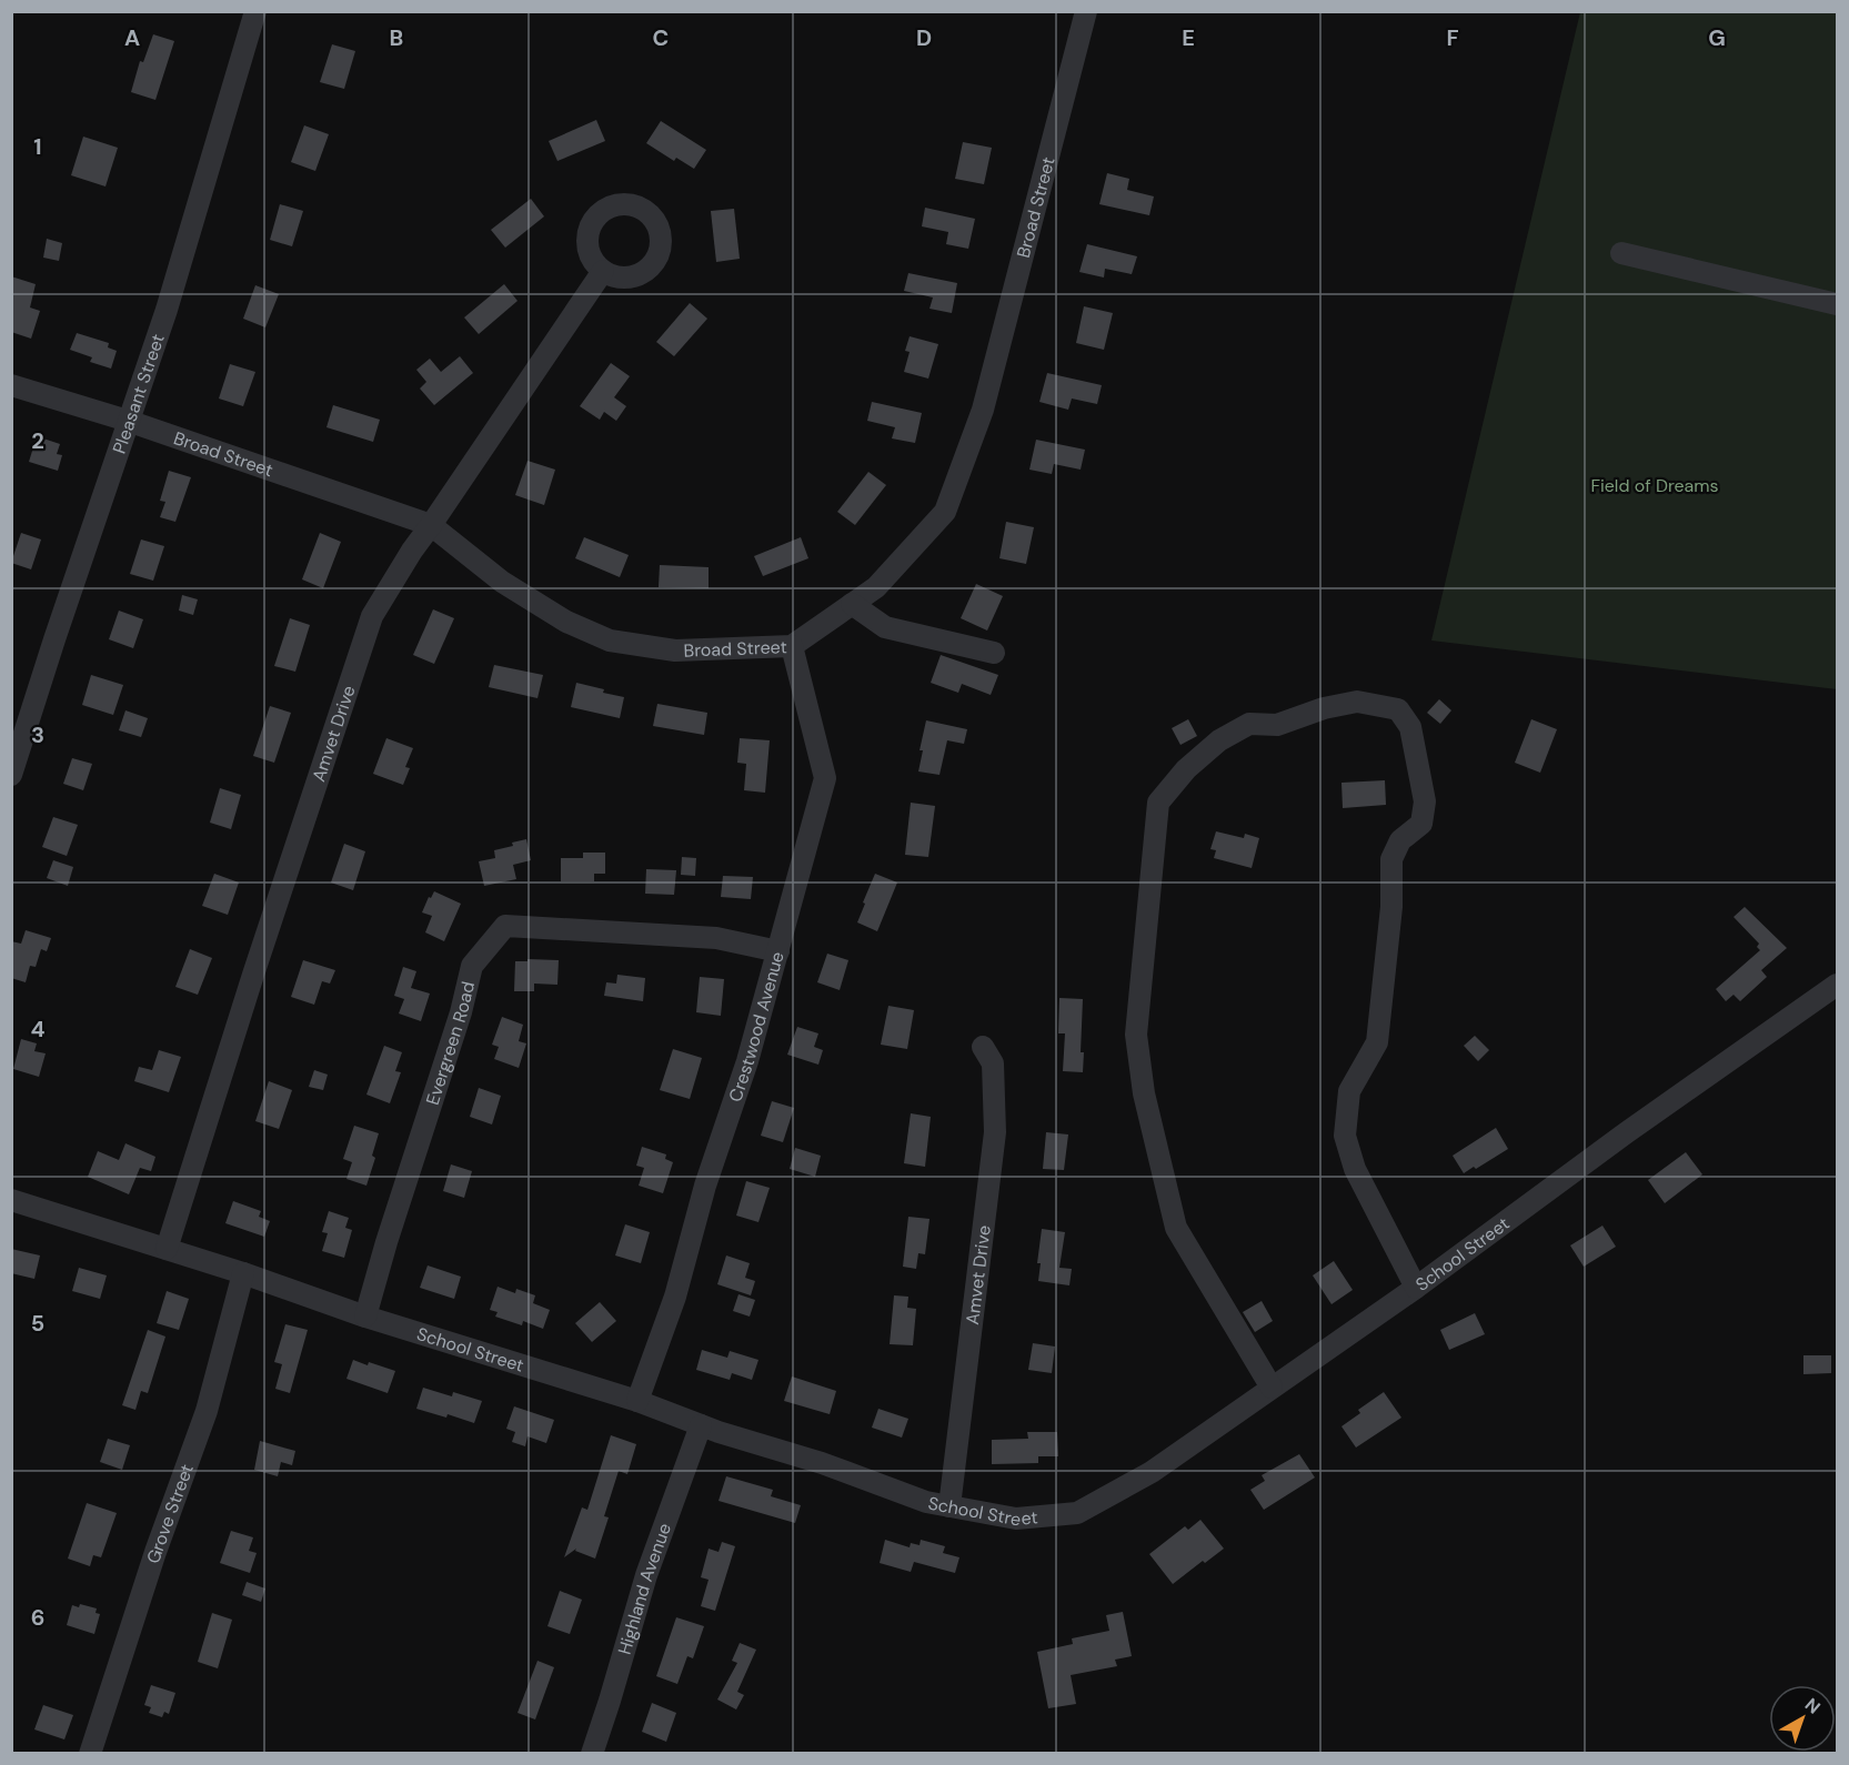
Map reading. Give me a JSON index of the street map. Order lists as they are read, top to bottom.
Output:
{
  "streets": {
    "street": [
      "Broad Street",
      "Pleasant Street",
      "Amvet Drive",
      "Crestwood Avenue",
      "Evergreen Road",
      "School Street",
      "Grove Street",
      "Highland Avenue"
    ]
  },
  "crossings": [
    ["Broad Street", "Pleasant Street"],
    ["Broad Street", "Amvet Drive"],
    ["Broad Street", "Crestwood Avenue"],
    ["Amvet Drive", "School Street"],
    ["Crestwood Avenue", "Evergreen Road"],
    ["Crestwood Avenue", "School Street"],
    ["Evergreen Road", "School Street"],
    ["School Street", "Grove Street"],
    ["School Street", "Highland Avenue"]
  ],
  "parks": ["Field of Dreams"],
  "north": "top right",
  "grid": {
    "columns": [
      "A",
      "B",
      "C",
      "D",
      "E",
      "F",
      "G"
    ],
    "rows": [
      "1",
      "2",
      "3",
      "4",
      "5",
      "6"
    ]
  }
}
